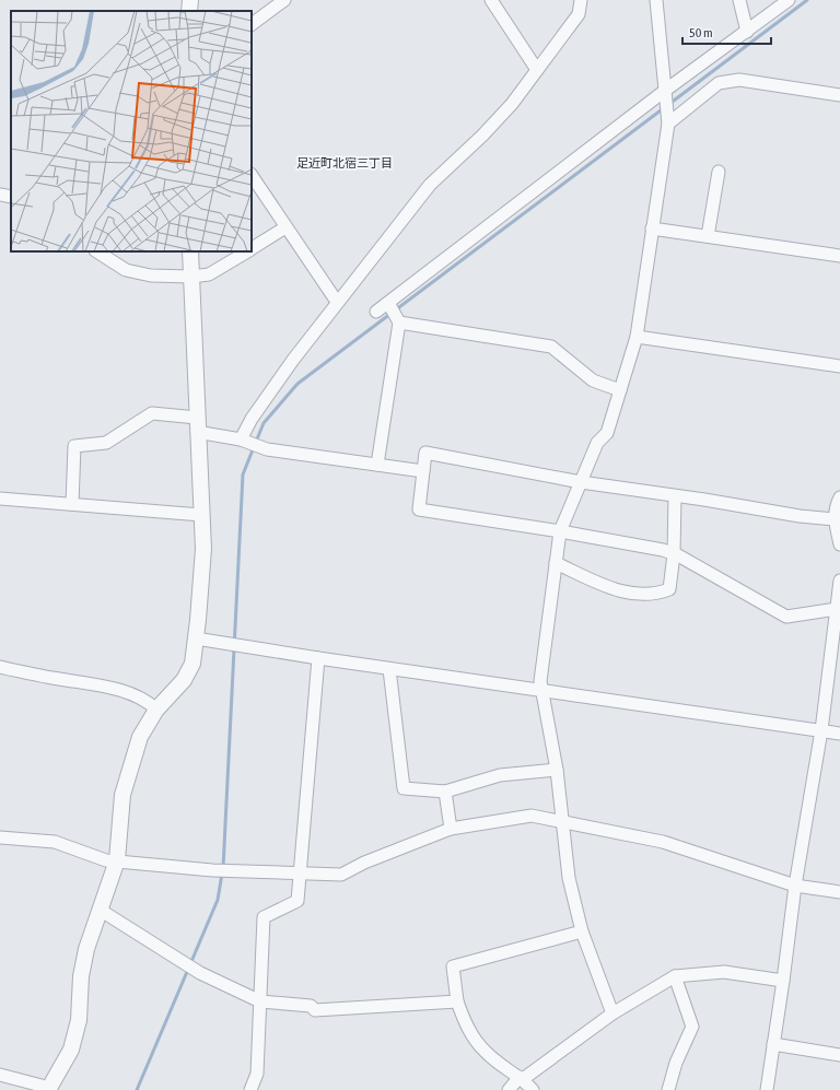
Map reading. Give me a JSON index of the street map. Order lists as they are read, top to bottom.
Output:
{
  "districts": ["足近町北宿三丁目"],
  "scale_bar": "50 m"
}
